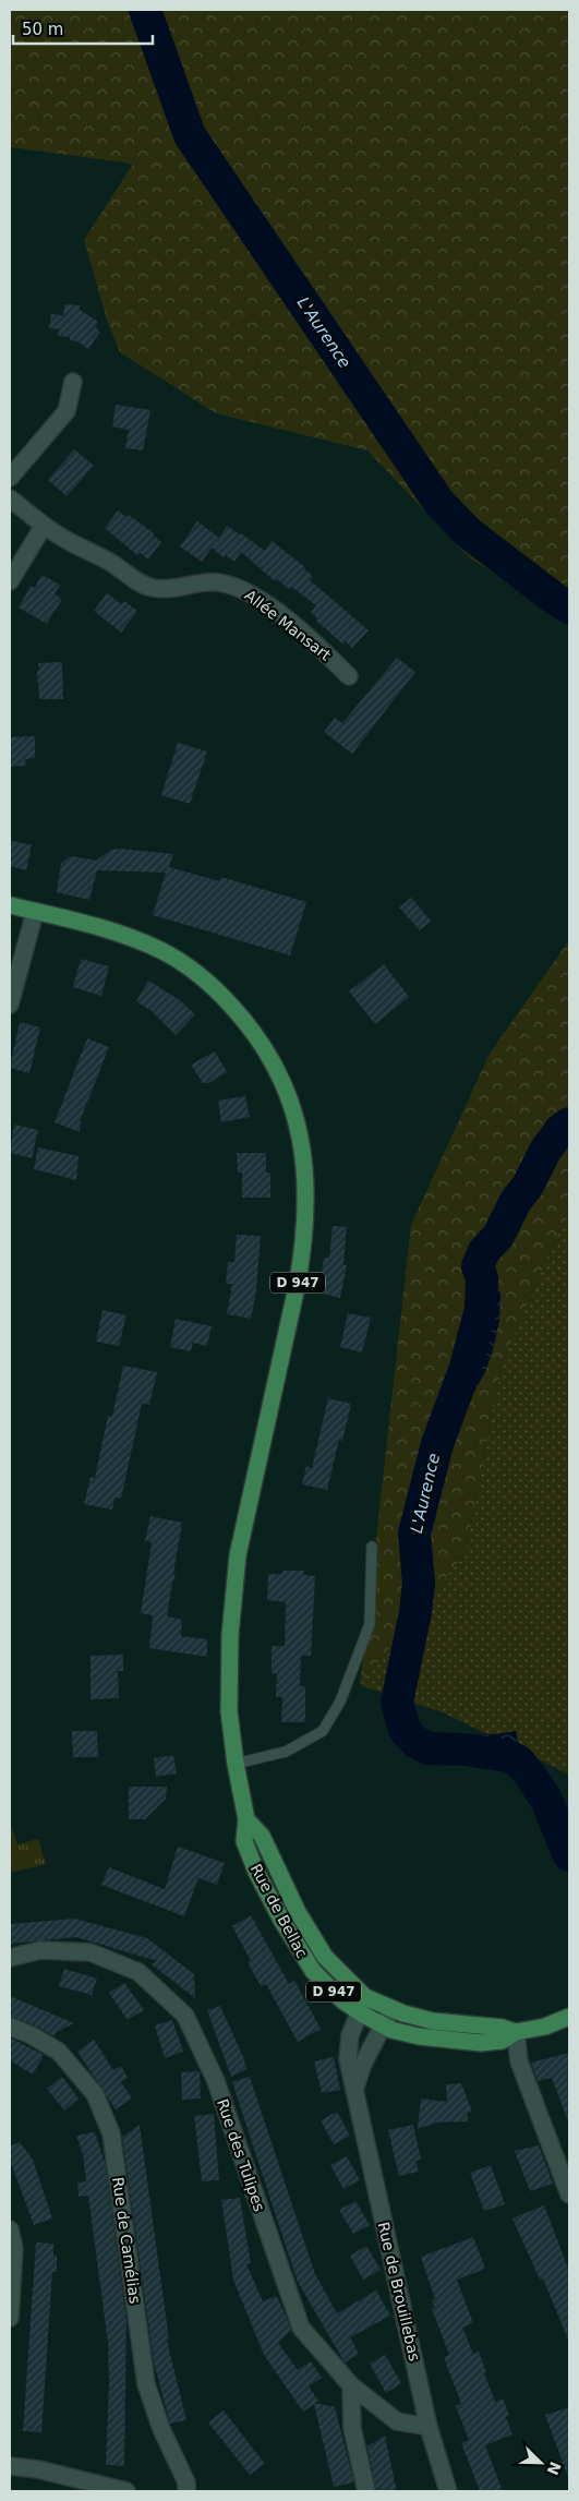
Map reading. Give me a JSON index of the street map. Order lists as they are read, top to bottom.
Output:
{
  "streets": {
    "main road": ["D 947", "Rue de Bellac"],
    "street": [
      "Allée Mansart",
      "Rue des Tulipes",
      "Rue de Camélias",
      "Rue de Brouillebas"
    ]
  },
  "crossings": [
    ["D 947", "Rue de Bellac"],
    ["Rue de Bellac", "Rue de Brouillebas"],
    ["Rue des Tulipes", "Rue de Brouillebas"]
  ],
  "water": ["L'Aurence"],
  "scale_bar": "50 m",
  "north": "bottom right"
}
